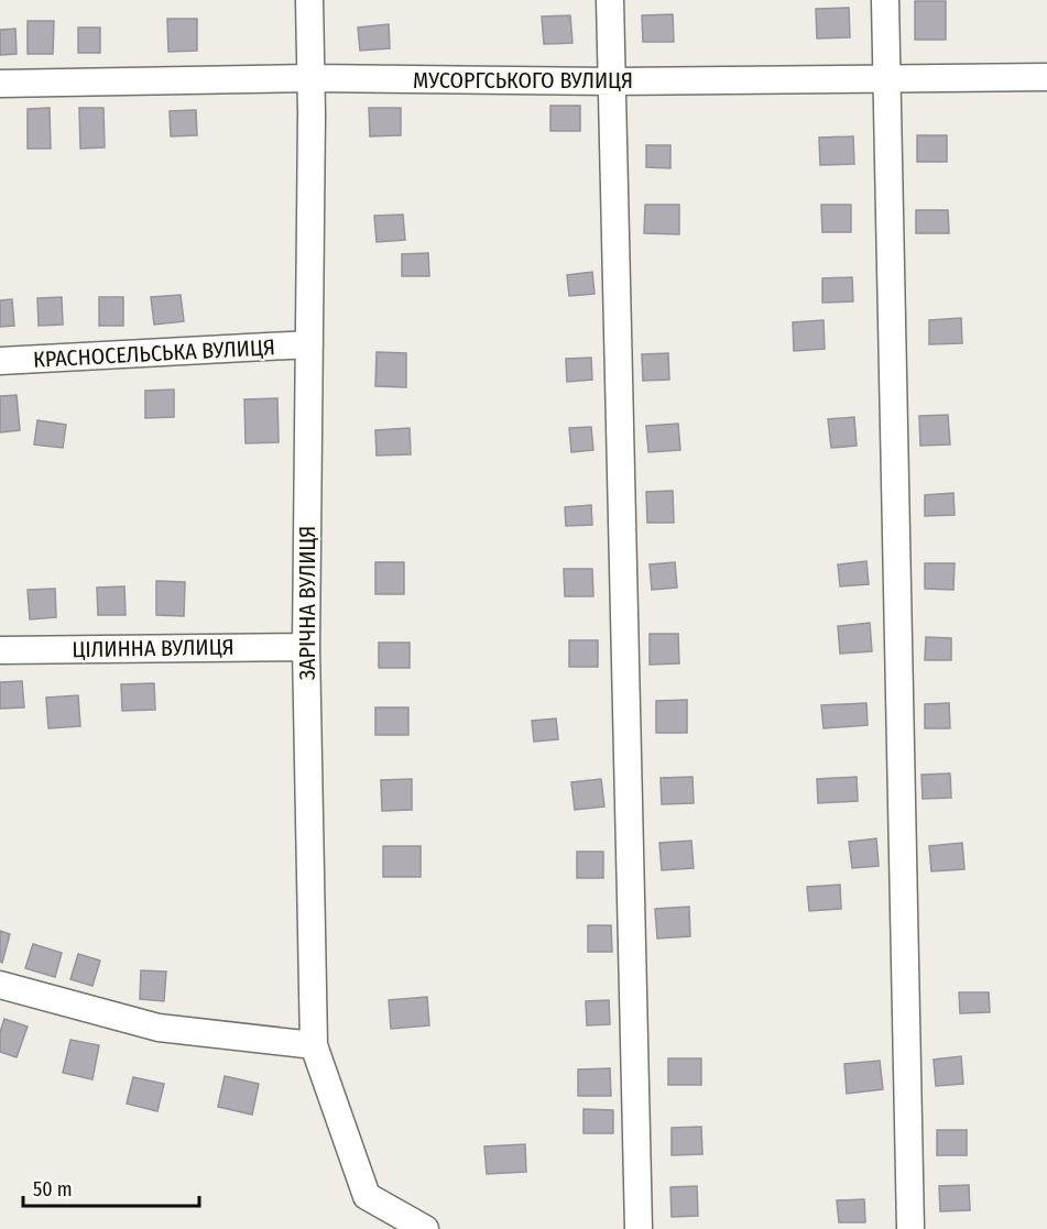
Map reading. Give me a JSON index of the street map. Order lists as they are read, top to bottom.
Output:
{
  "streets": {
    "street": [
      "МУСОРГСЬКОГО ВУЛИЦЯ",
      "КРАСНОСЕЛЬСЬКА ВУЛИЦЯ",
      "ЗАРІЧНА ВУЛИЦЯ",
      "ЦІЛИННА ВУЛИЦЯ"
    ]
  },
  "crossings": [
    ["МУСОРГСЬКОГО ВУЛИЦЯ", "ЗАРІЧНА ВУЛИЦЯ"],
    ["КРАСНОСЕЛЬСЬКА ВУЛИЦЯ", "ЗАРІЧНА ВУЛИЦЯ"],
    ["ЗАРІЧНА ВУЛИЦЯ", "ЦІЛИННА ВУЛИЦЯ"]
  ],
  "scale_bar": "50 m"
}
